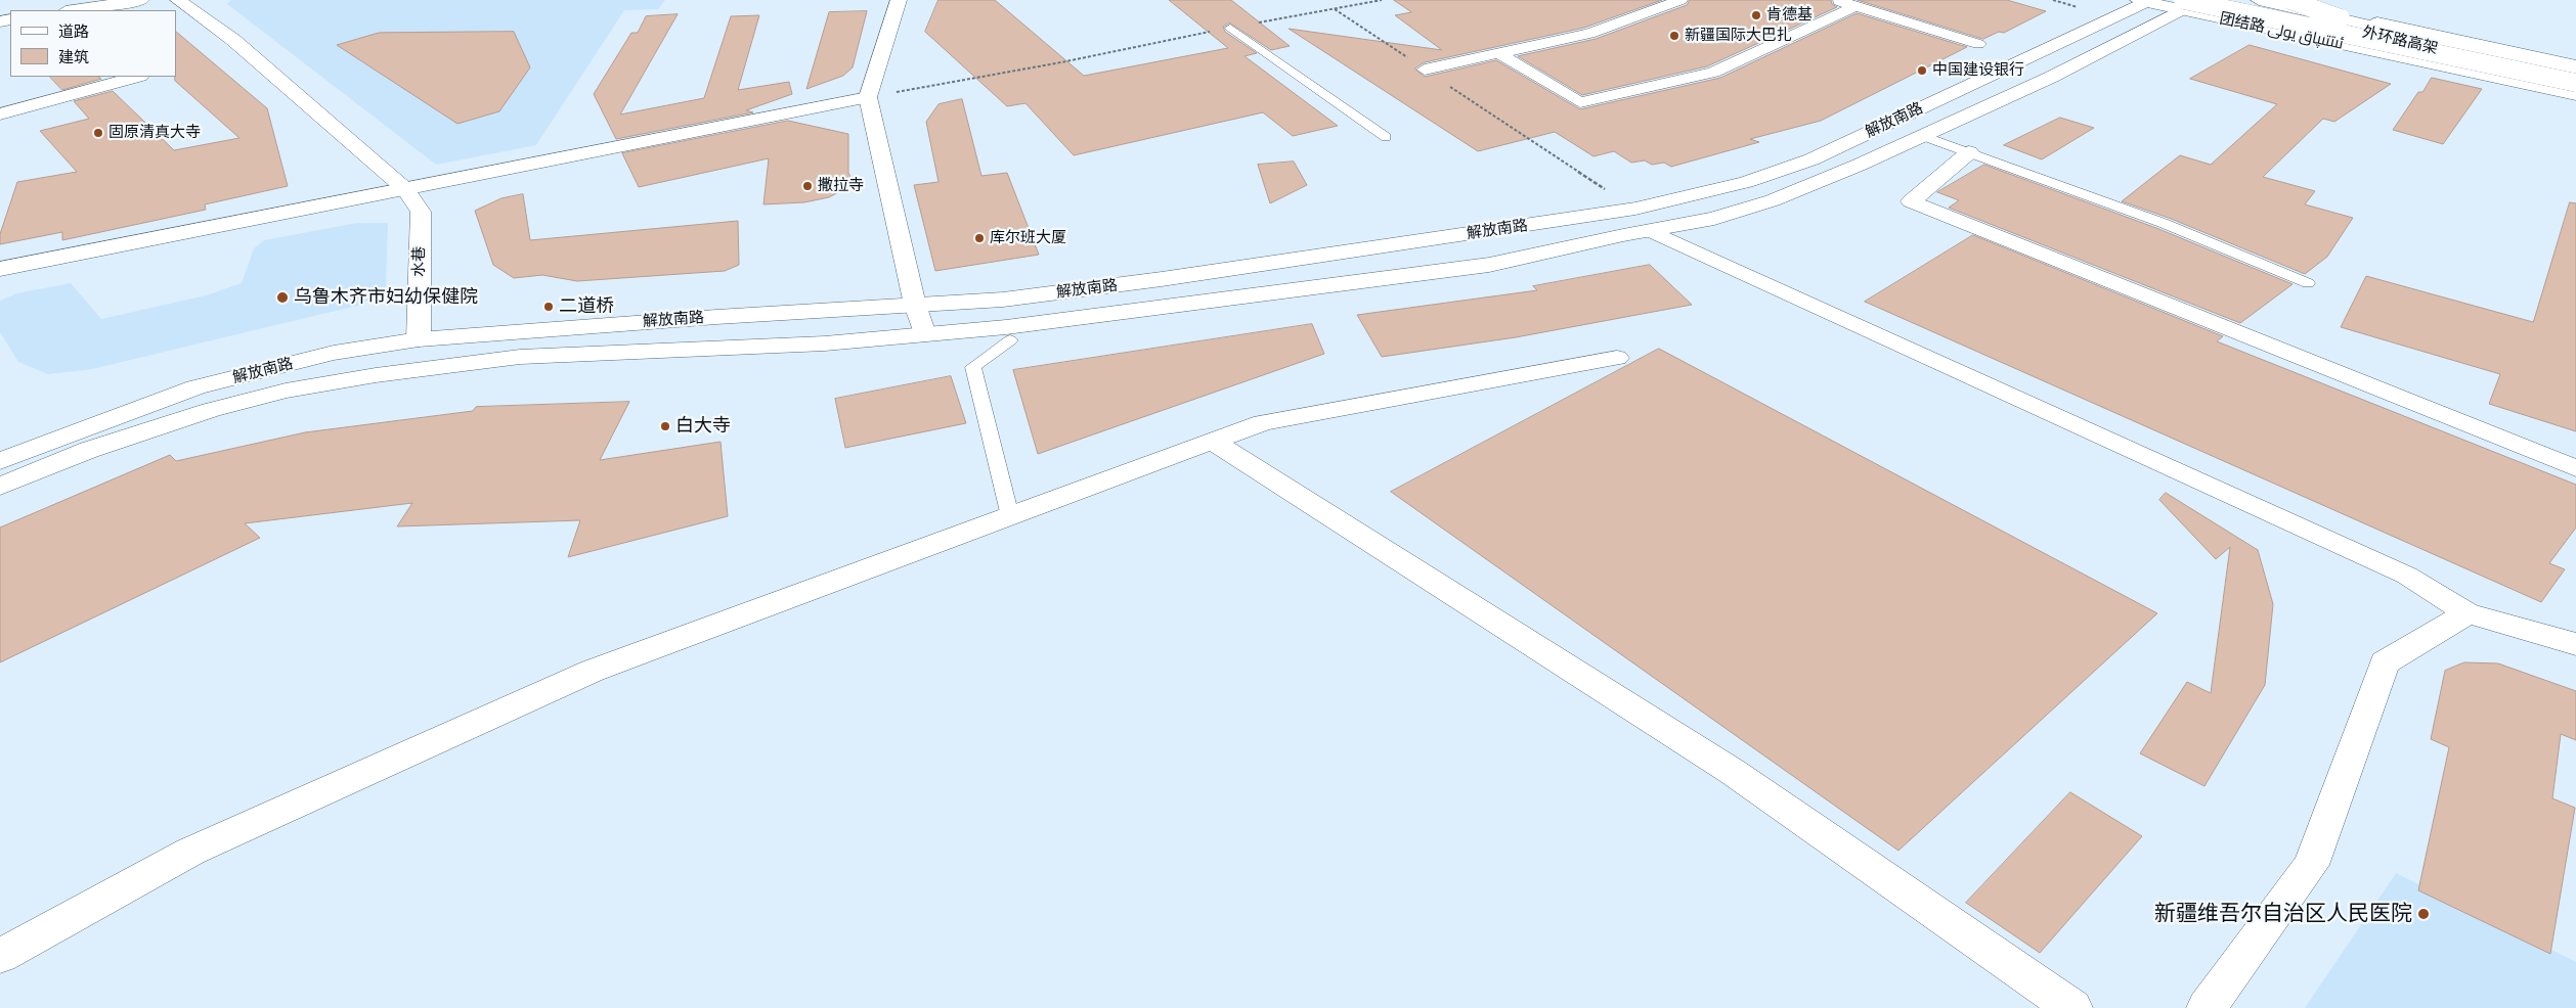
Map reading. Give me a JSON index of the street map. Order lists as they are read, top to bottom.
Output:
{
  "streets": {
    "main road": [
      "团结路 ئىتتىپاق يولى",
      "外环路高架",
      "解放南路",
      "水巷"
    ]
  },
  "crossings": [
    ["团结路 ئىتتىپاق يولى", "解放南路"],
    ["解放南路", "水巷"]
  ],
  "places": [
    "肯德基",
    "新疆国际大巴扎",
    "中国建设银行",
    "固原清真大寺",
    "撒拉寺",
    "库尔班大厦",
    "乌鲁木齐市妇幼保健院",
    "二道桥",
    "白大寺",
    "新疆维吾尔自治区人民医院"
  ],
  "legend": ["道路", "建筑"]
}
